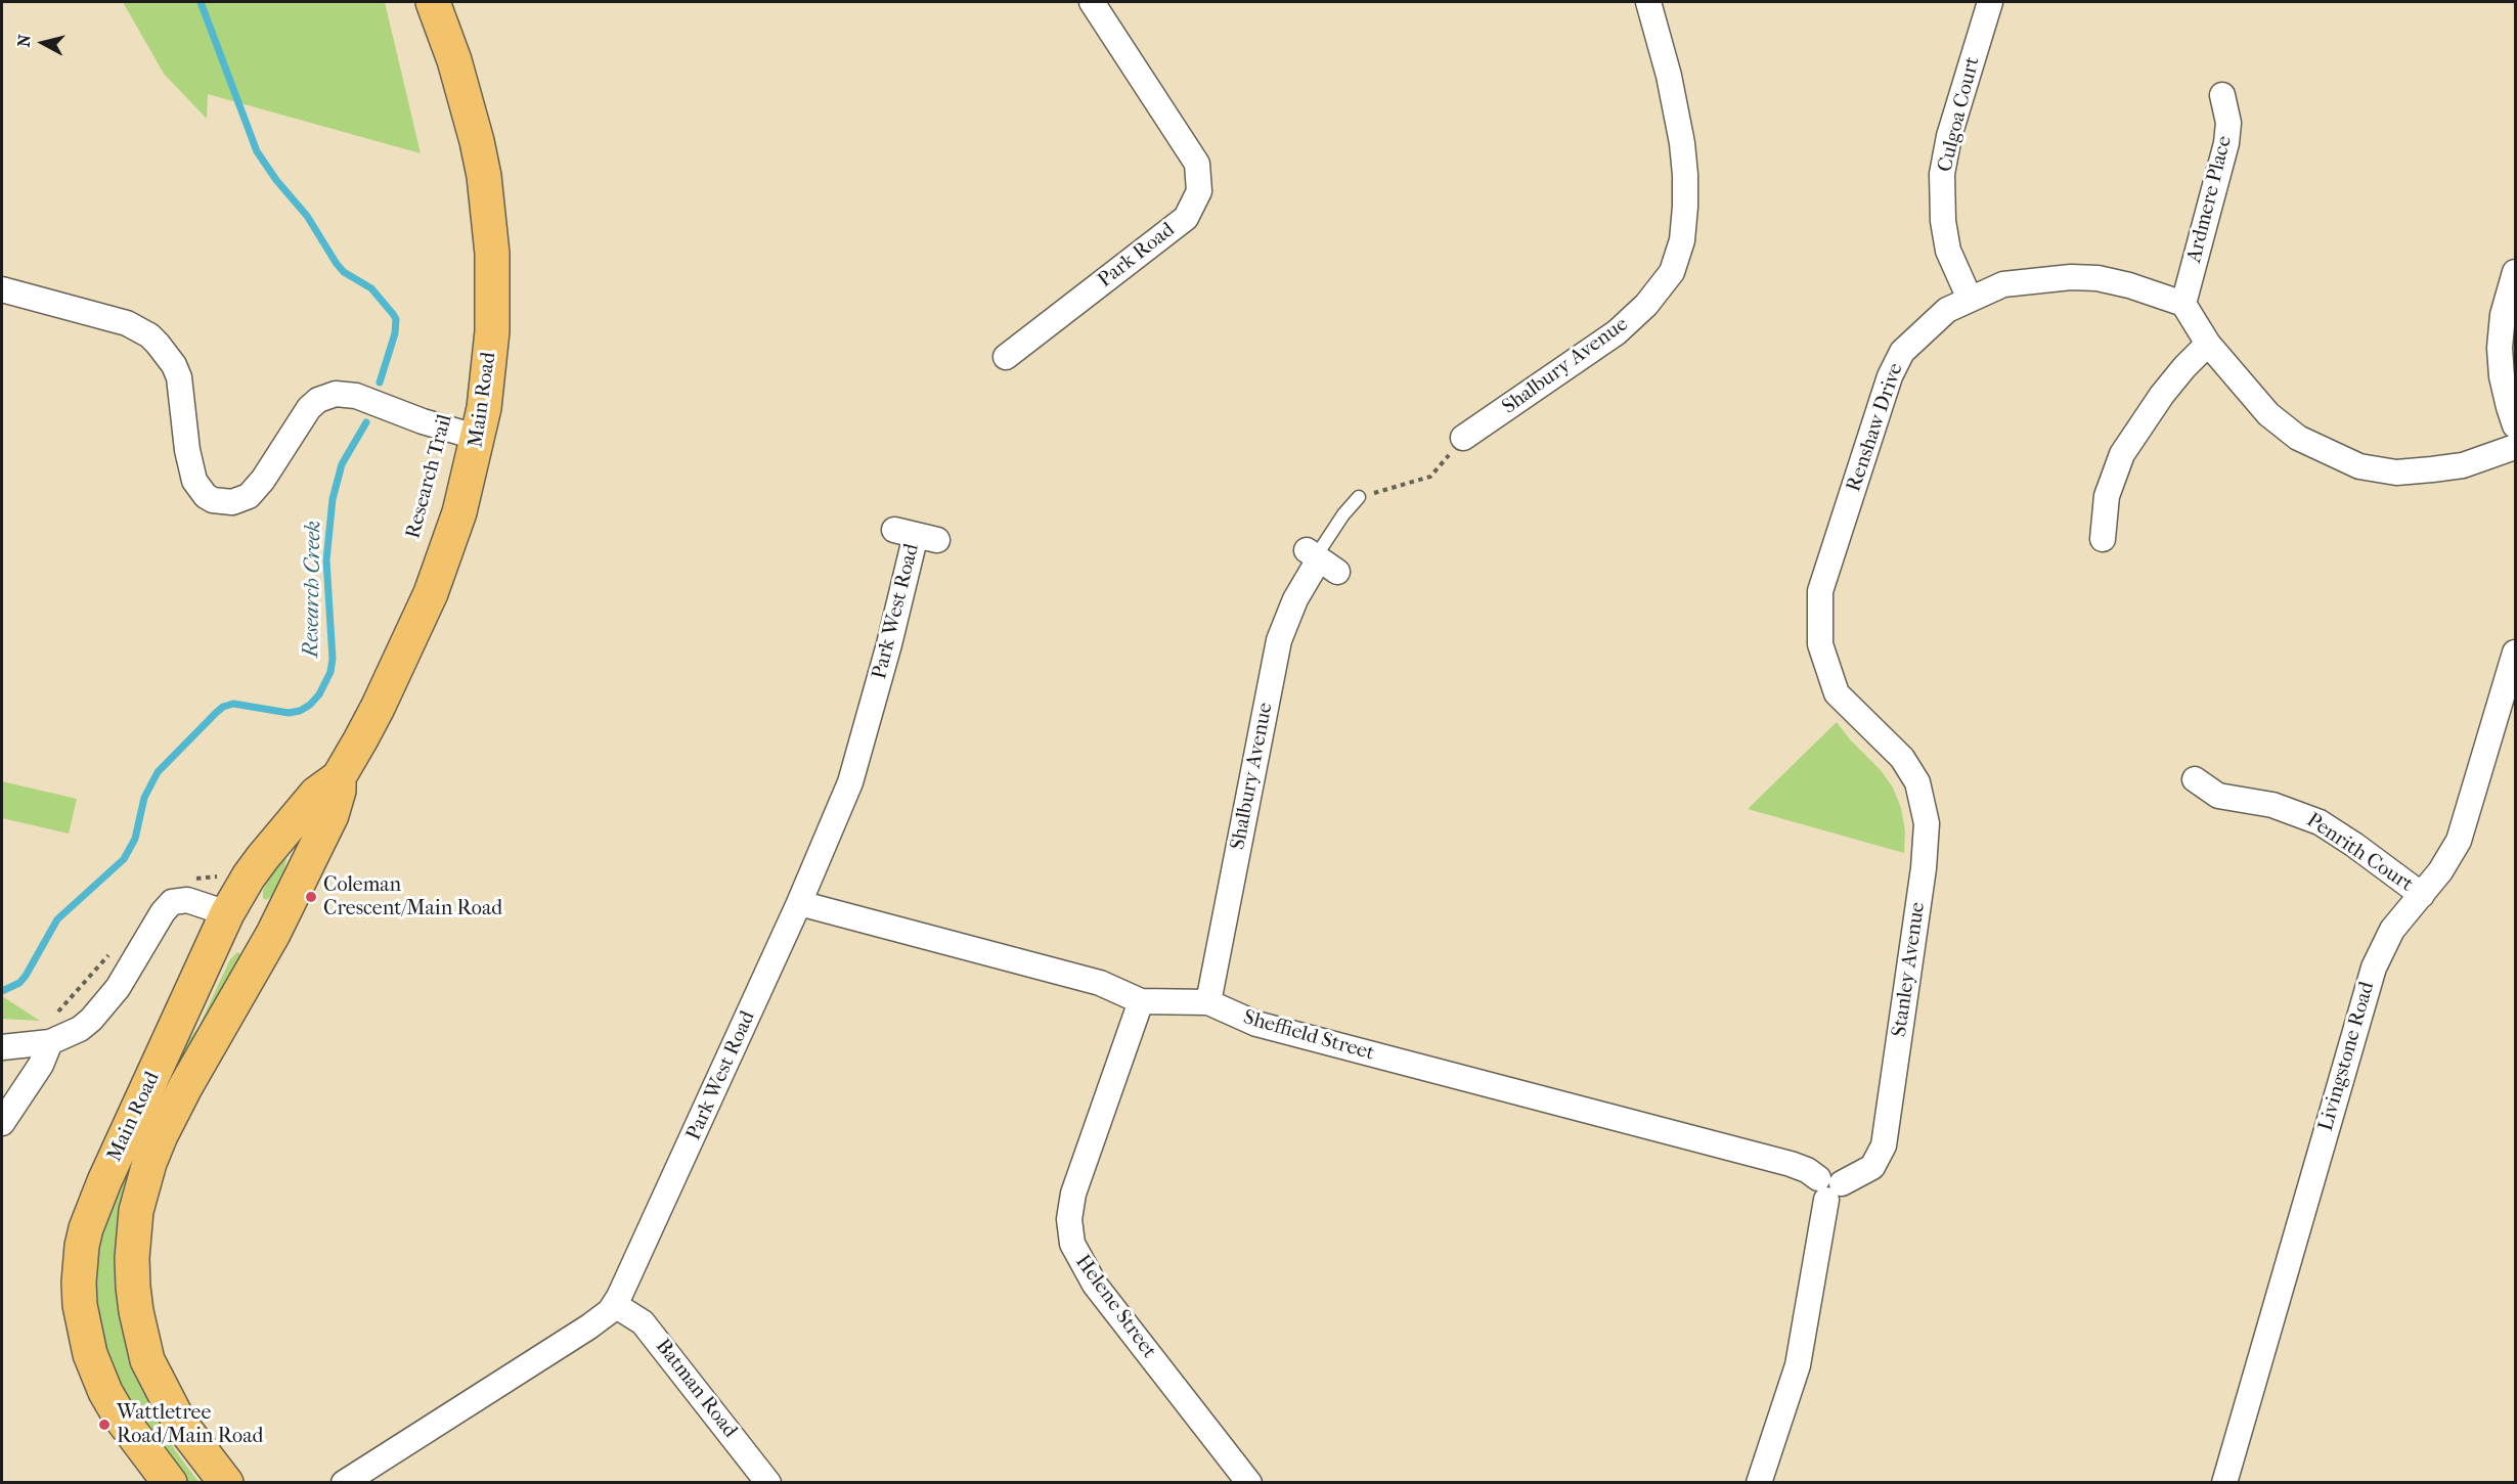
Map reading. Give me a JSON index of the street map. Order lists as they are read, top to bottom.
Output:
{
  "streets": {
    "main road": ["Main Road"],
    "street": [
      "Culgoa Court",
      "Ardmere Place",
      "Park Road",
      "Shalbury Avenue",
      "Renshaw Drive",
      "Park West Road",
      "Penrith Court",
      "Stanley Avenue",
      "Sheffield Street",
      "Livingstone Road",
      "Helene Street",
      "Batman Road"
    ]
  },
  "crossings": [
    ["Culgoa Court", "Renshaw Drive"],
    ["Ardmere Place", "Renshaw Drive"],
    ["Shalbury Avenue", "Sheffield Street"],
    ["Renshaw Drive", "Stanley Avenue"],
    ["Park West Road", "Sheffield Street"],
    ["Park West Road", "Batman Road"],
    ["Penrith Court", "Livingstone Road"],
    ["Stanley Avenue", "Sheffield Street"],
    ["Sheffield Street", "Helene Street"]
  ],
  "water": ["Research Creek"],
  "places": ["Coleman Crescent/Main Road", "Wattletree Road/Main Road"],
  "north": "left"
}
